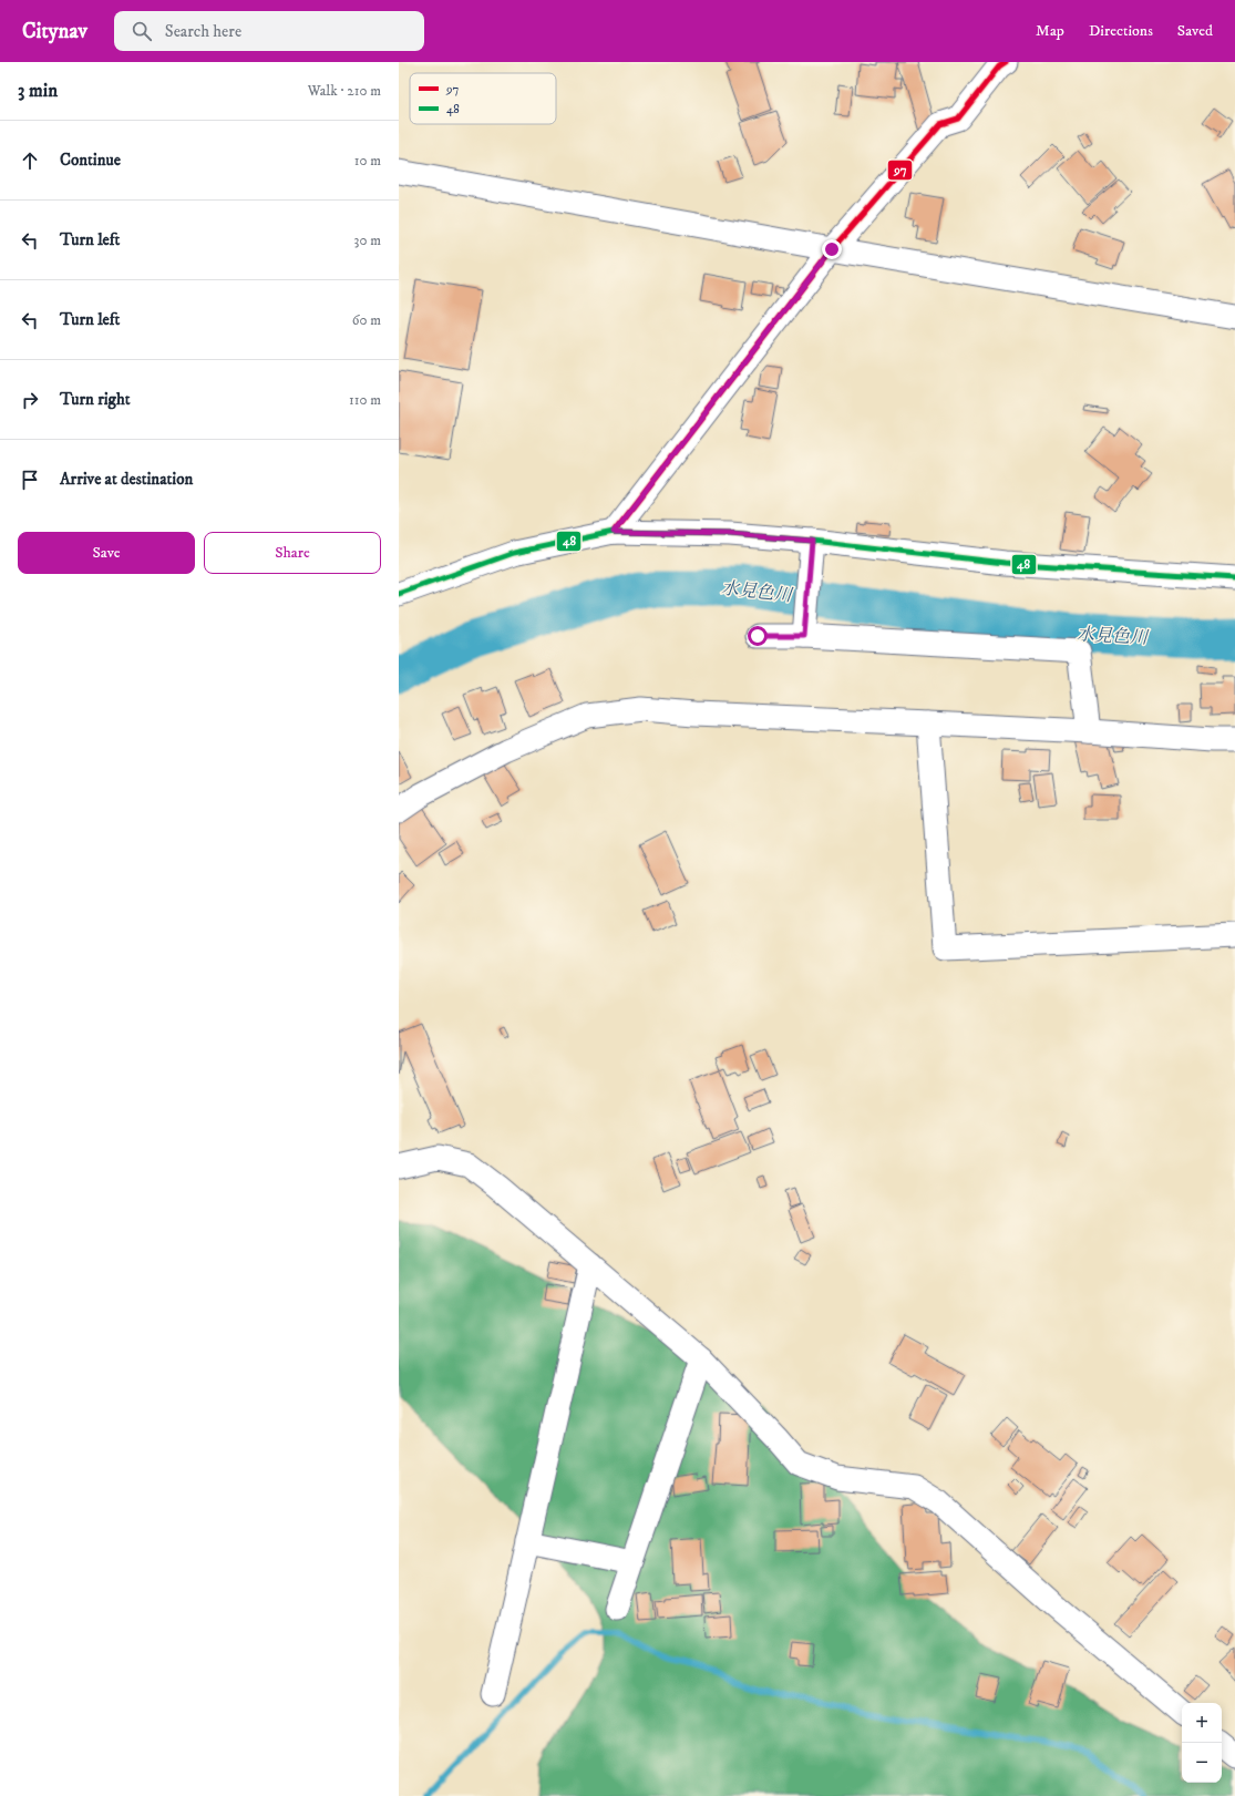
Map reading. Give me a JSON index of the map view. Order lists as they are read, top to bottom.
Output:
{
  "water": ["水見色川"],
  "lines": ["transit line 97", "transit line 48"],
  "legend": ["97", "48"],
  "page": {
    "header": "Citynav",
    "search": "Search here",
    "nav": ["Map", "Directions", "Saved"],
    "heading": ["3 min", "Walk · 210 m"],
    "list": [
      ["Continue", "10 m"],
      ["Turn left", "30 m"],
      ["Turn left", "60 m"],
      ["Turn right", "110 m"],
      "Arrive at destination"
    ],
    "buttons": ["Save", "Share"],
    "map_buttons": ["+", "−"]
  }
}
